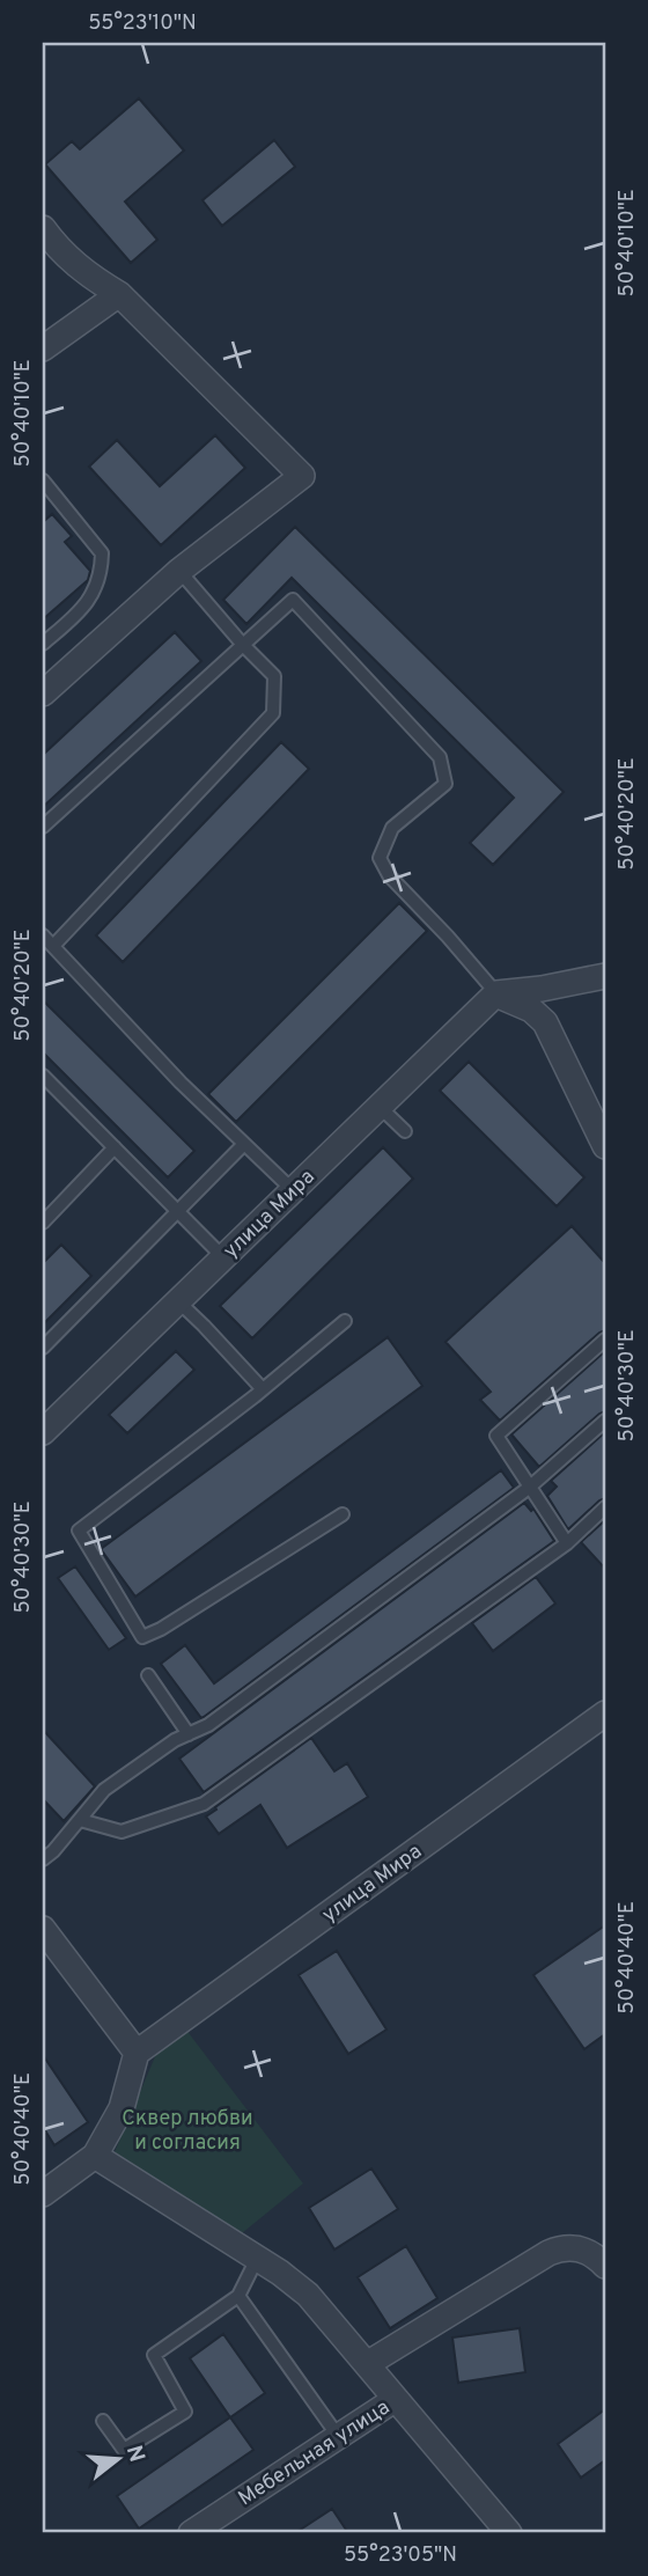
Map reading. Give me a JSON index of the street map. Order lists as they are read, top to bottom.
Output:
{
  "streets": {
    "street": ["улица Мира", "Мебельная улица"]
  },
  "parks": ["Сквер любви и согласия"],
  "north": "right",
  "coordinates": [
    "55°23'10\"N",
    "50°40'10\"E",
    "50°40'20\"E",
    "50°40'30\"E",
    "50°40'40\"E",
    "55°23'05\"N"
  ]
}
